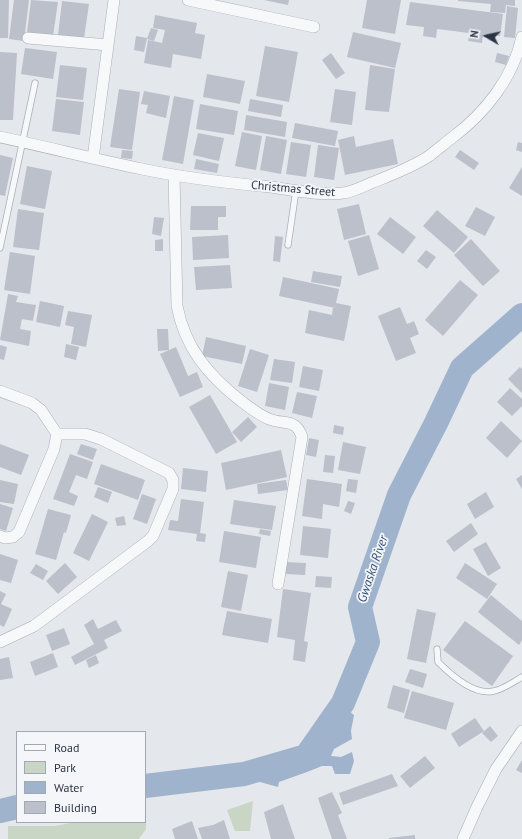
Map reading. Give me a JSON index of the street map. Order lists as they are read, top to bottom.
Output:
{
  "streets": {
    "street": ["Christmas Street"]
  },
  "water": ["Gwaska River"],
  "legend": [
    "Road",
    "Park",
    "Water",
    "Building"
  ],
  "north": "left"
}
